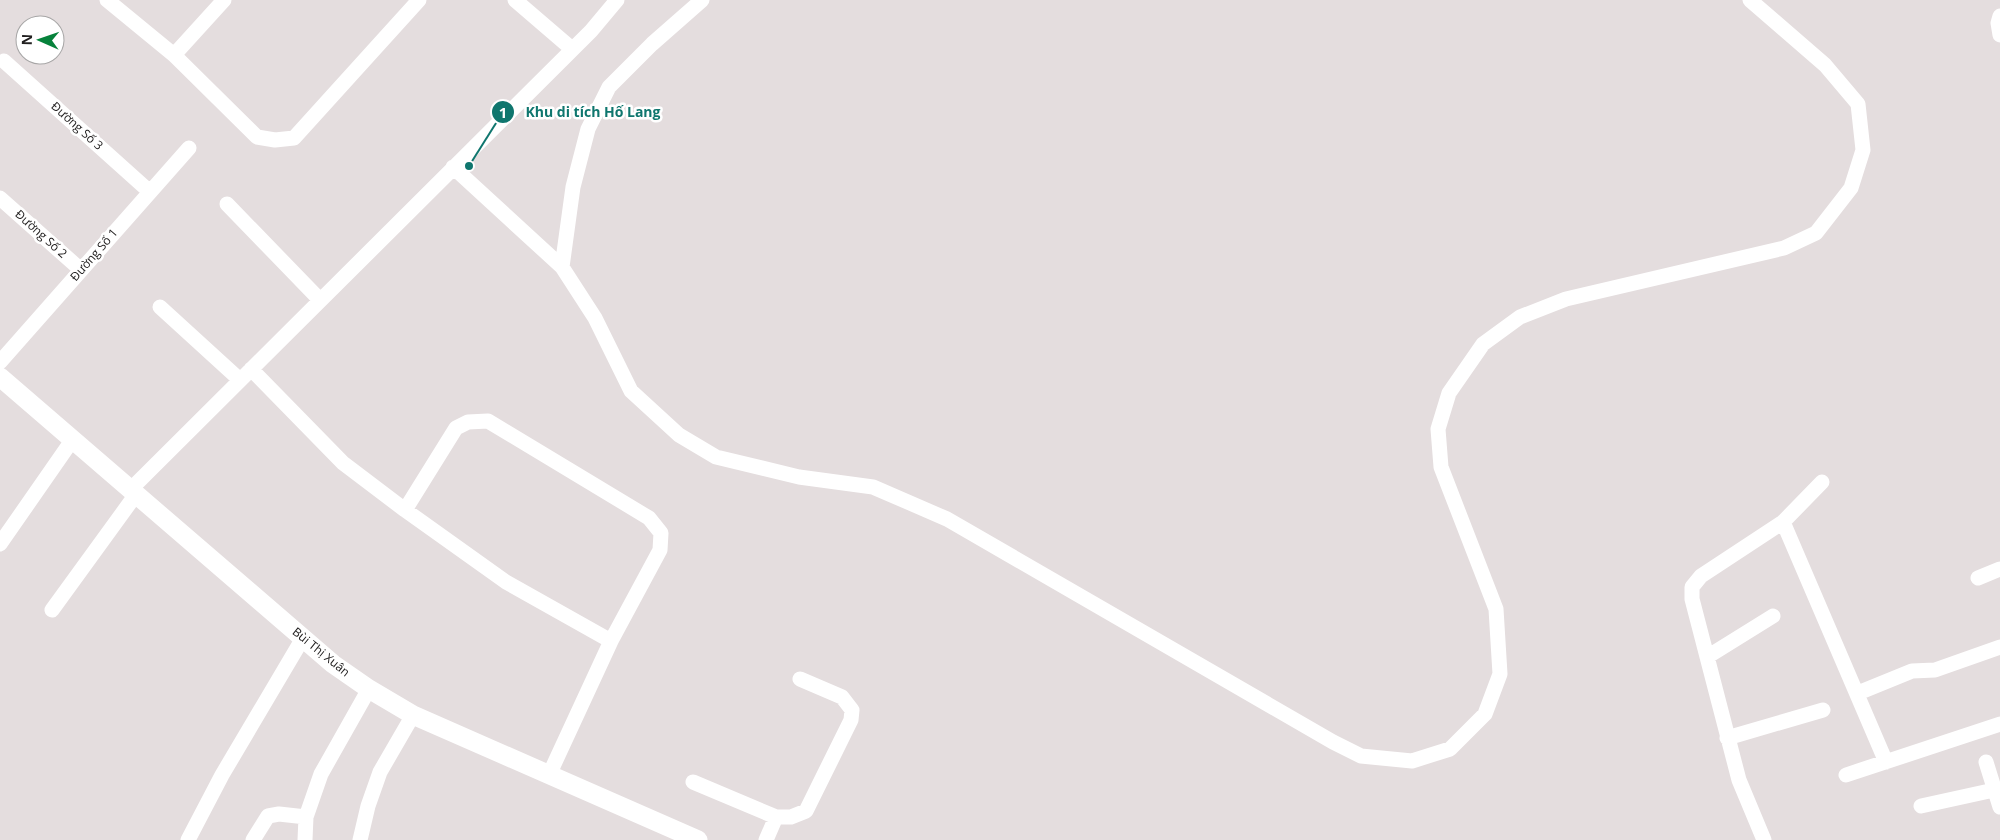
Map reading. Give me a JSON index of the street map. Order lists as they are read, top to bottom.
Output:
{
  "streets": {
    "main road": ["Bùi Thị Xuân"],
    "street": ["Đường Số 3", "Đường Số 2", "Đường Số 1"]
  },
  "crossings": [
    ["Đường Số 3", "Đường Số 1"],
    ["Đường Số 2", "Đường Số 1"]
  ],
  "places": ["Khu di tích Hố Lang"],
  "north": "left"
}
